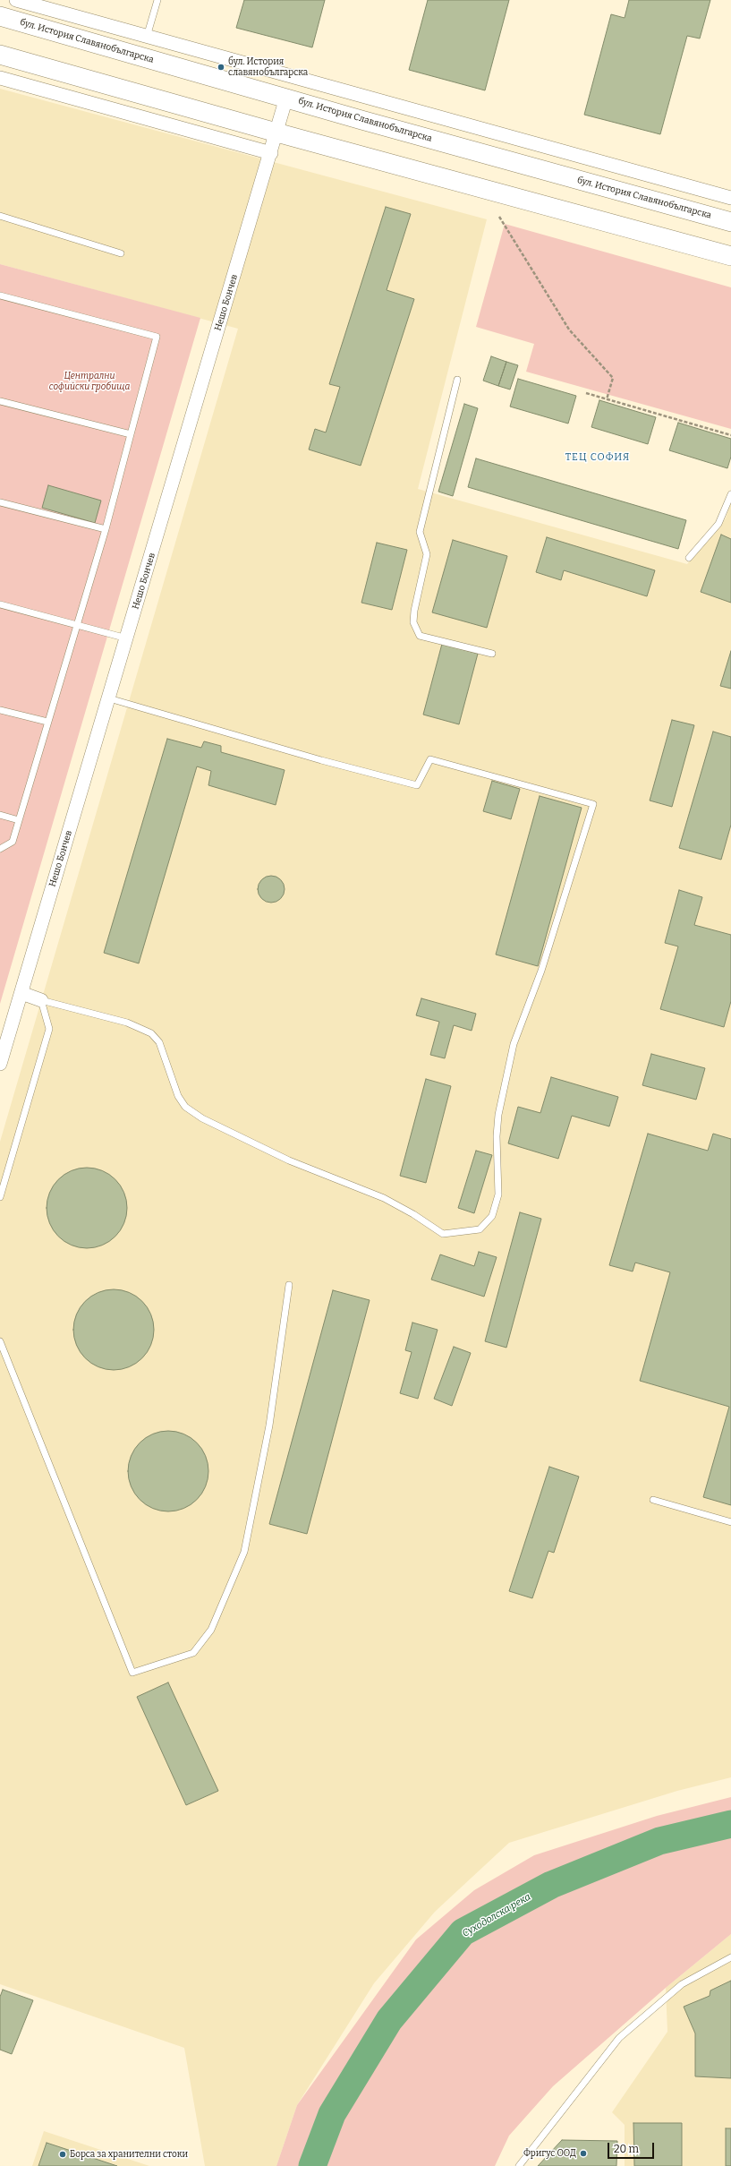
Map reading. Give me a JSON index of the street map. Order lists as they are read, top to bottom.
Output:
{
  "streets": {
    "main road": ["бул. История Славянобългарска"],
    "street": ["Нешо Бончев"]
  },
  "crossings": [
    ["бул. История Славянобългарска", "Нешо Бончев"]
  ],
  "districts": ["ТЕЦ СОФИЯ"],
  "water": ["Суходолска река"],
  "parks": ["Централни софийски гробища"],
  "places": ["бул. История славянобългарска", "Фригус ООД", "Борса за хранителни стоки"],
  "scale_bar": "20 m"
}
